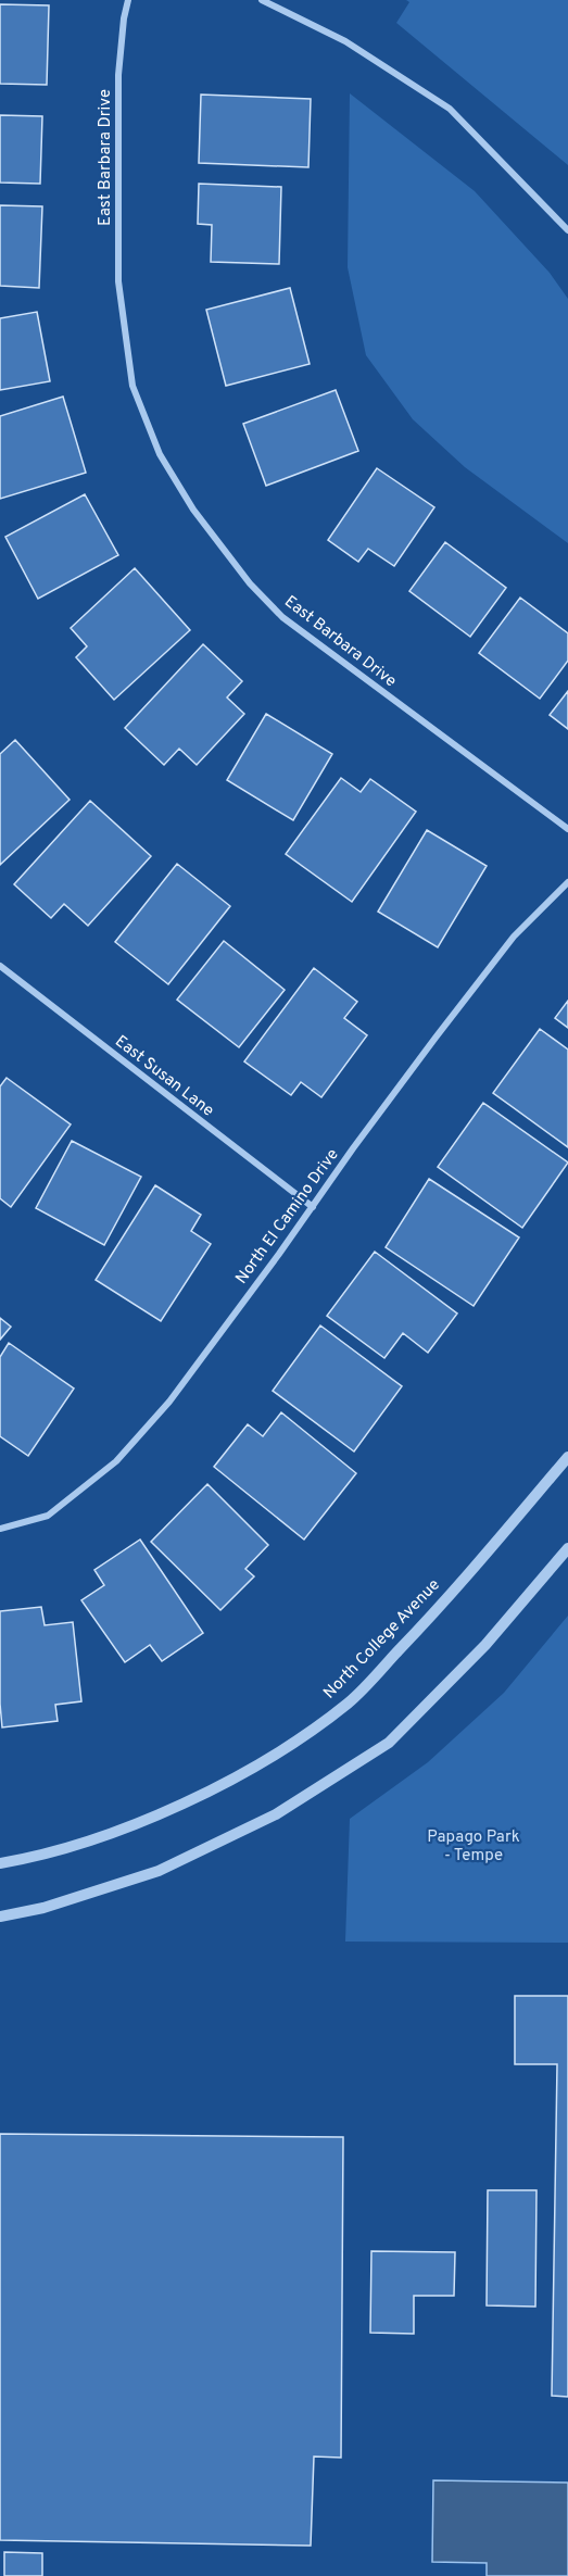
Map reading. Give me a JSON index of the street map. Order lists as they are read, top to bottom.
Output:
{
  "streets": {
    "street": [
      "East Barbara Drive",
      "East Susan Lane",
      "North El Camino Drive",
      "North College Avenue"
    ]
  },
  "crossings": [
    ["East Susan Lane", "North El Camino Drive"]
  ],
  "parks": ["Papago Park - Tempe"]
}
